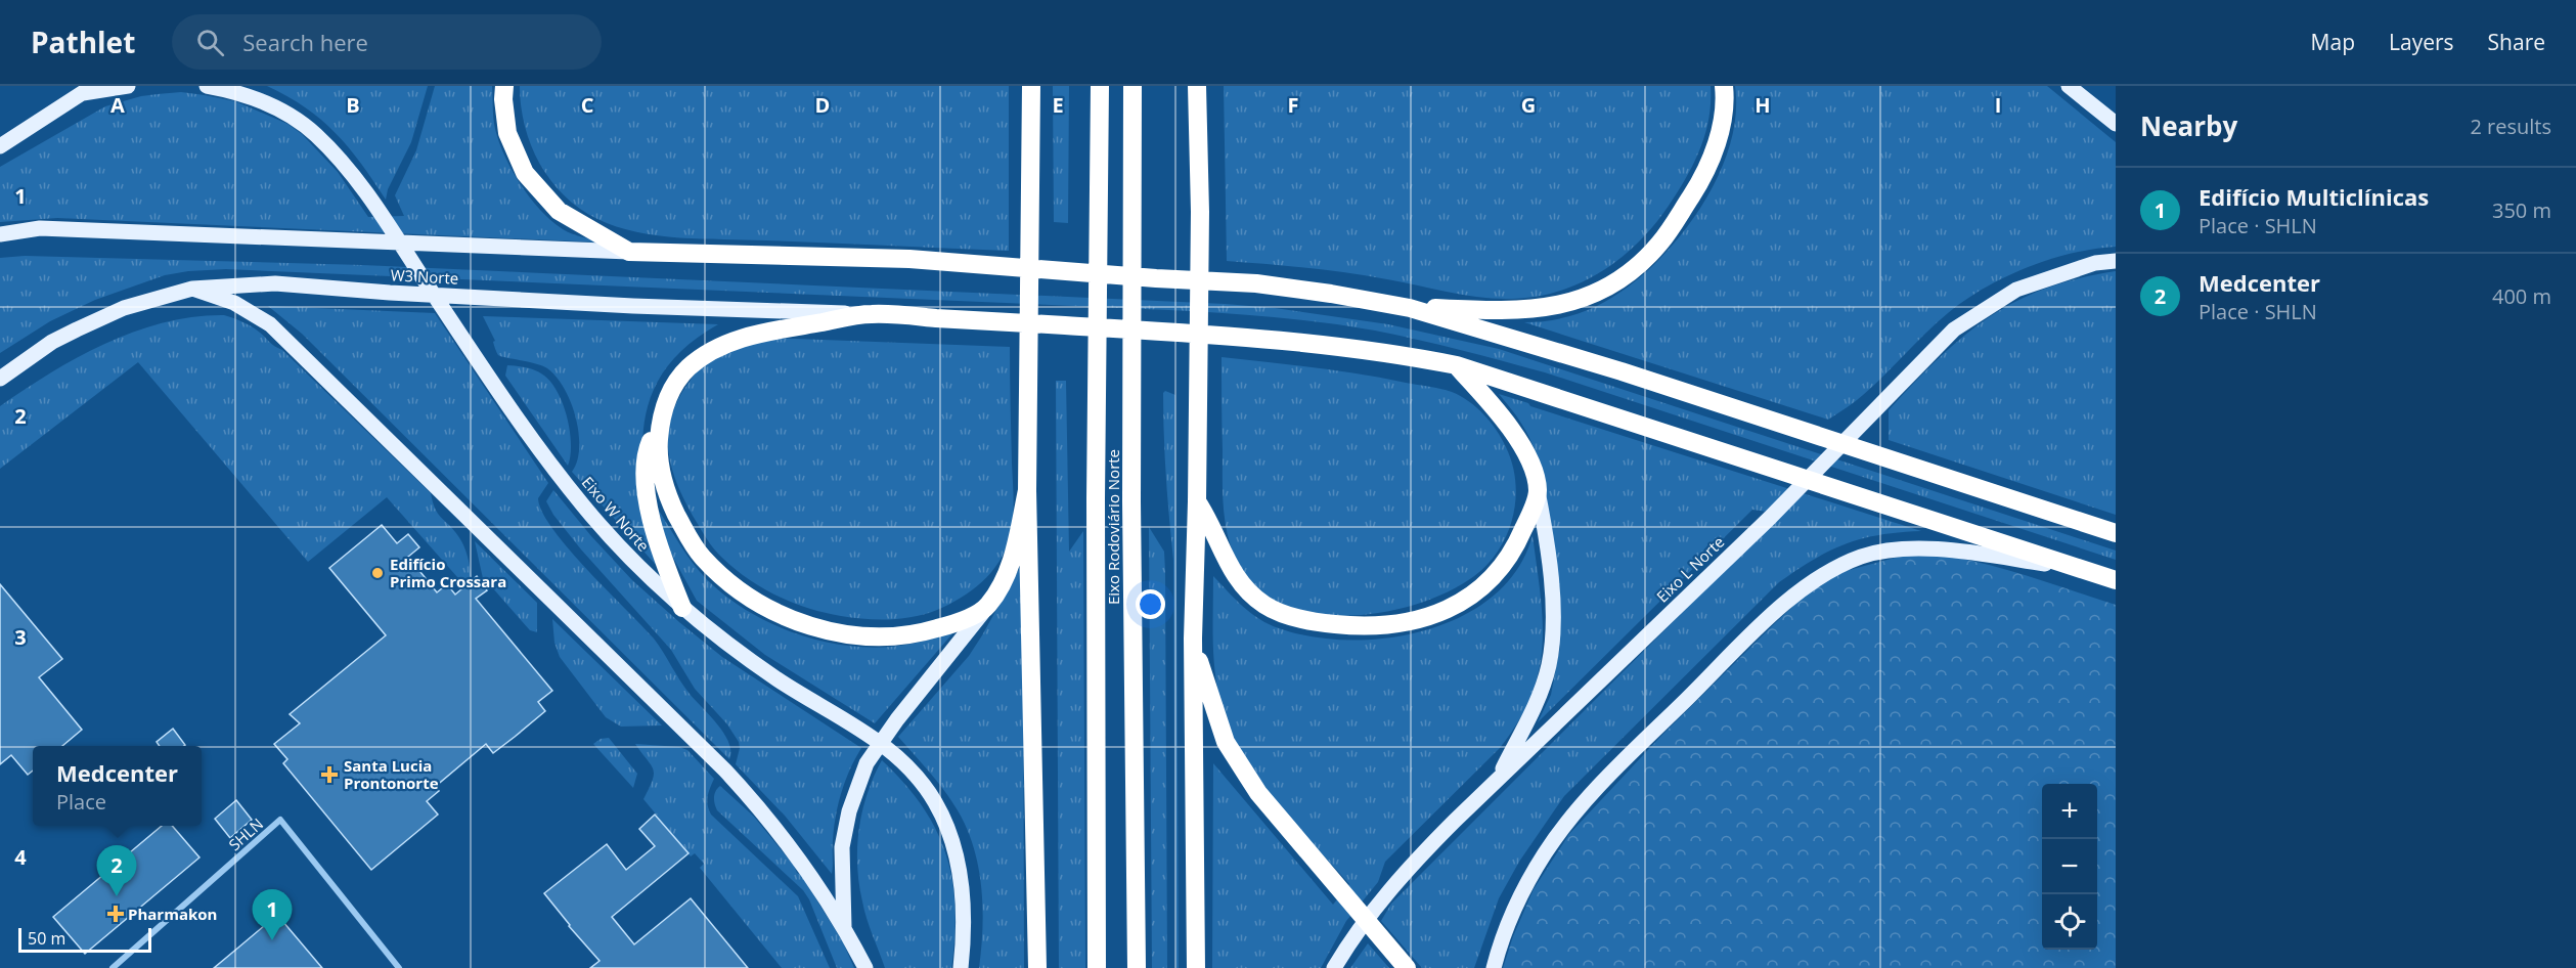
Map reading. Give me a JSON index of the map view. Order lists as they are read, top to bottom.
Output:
{
  "streets": {
    "highway": ["Eixo Rodoviário Norte"],
    "main road": ["W3 Norte", "Eixo W Norte", "Eixo L Norte"],
    "street": ["SHLN"]
  },
  "places": {
    "other": ["Edifício Primo Crossara"],
    "health": ["Santa Lucia Prontonorte", "Pharmakon"]
  },
  "scale_bar": "50 m",
  "page": {
    "header": "Pathlet",
    "search": "Search here",
    "nav": ["Map", "Layers", "Share"],
    "heading": ["Nearby", "2 results"],
    "list": [
      {
        "mark": "1",
        "name": "Edifício Multiclínicas",
        "note": "Place · SHLN",
        "value": "350 m"
      },
      {
        "mark": "2",
        "name": "Medcenter",
        "note": "Place · SHLN",
        "value": "400 m"
      }
    ],
    "popup": ["Medcenter", "Place"],
    "map_buttons": ["+", "−"],
    "pins": ["2", "1"],
    "scale": "50 m"
  },
  "grid": {
    "columns": [
      "A",
      "B",
      "C",
      "D",
      "E",
      "F",
      "G",
      "H",
      "I"
    ],
    "rows": [
      "1",
      "2",
      "3",
      "4"
    ]
  }
}
